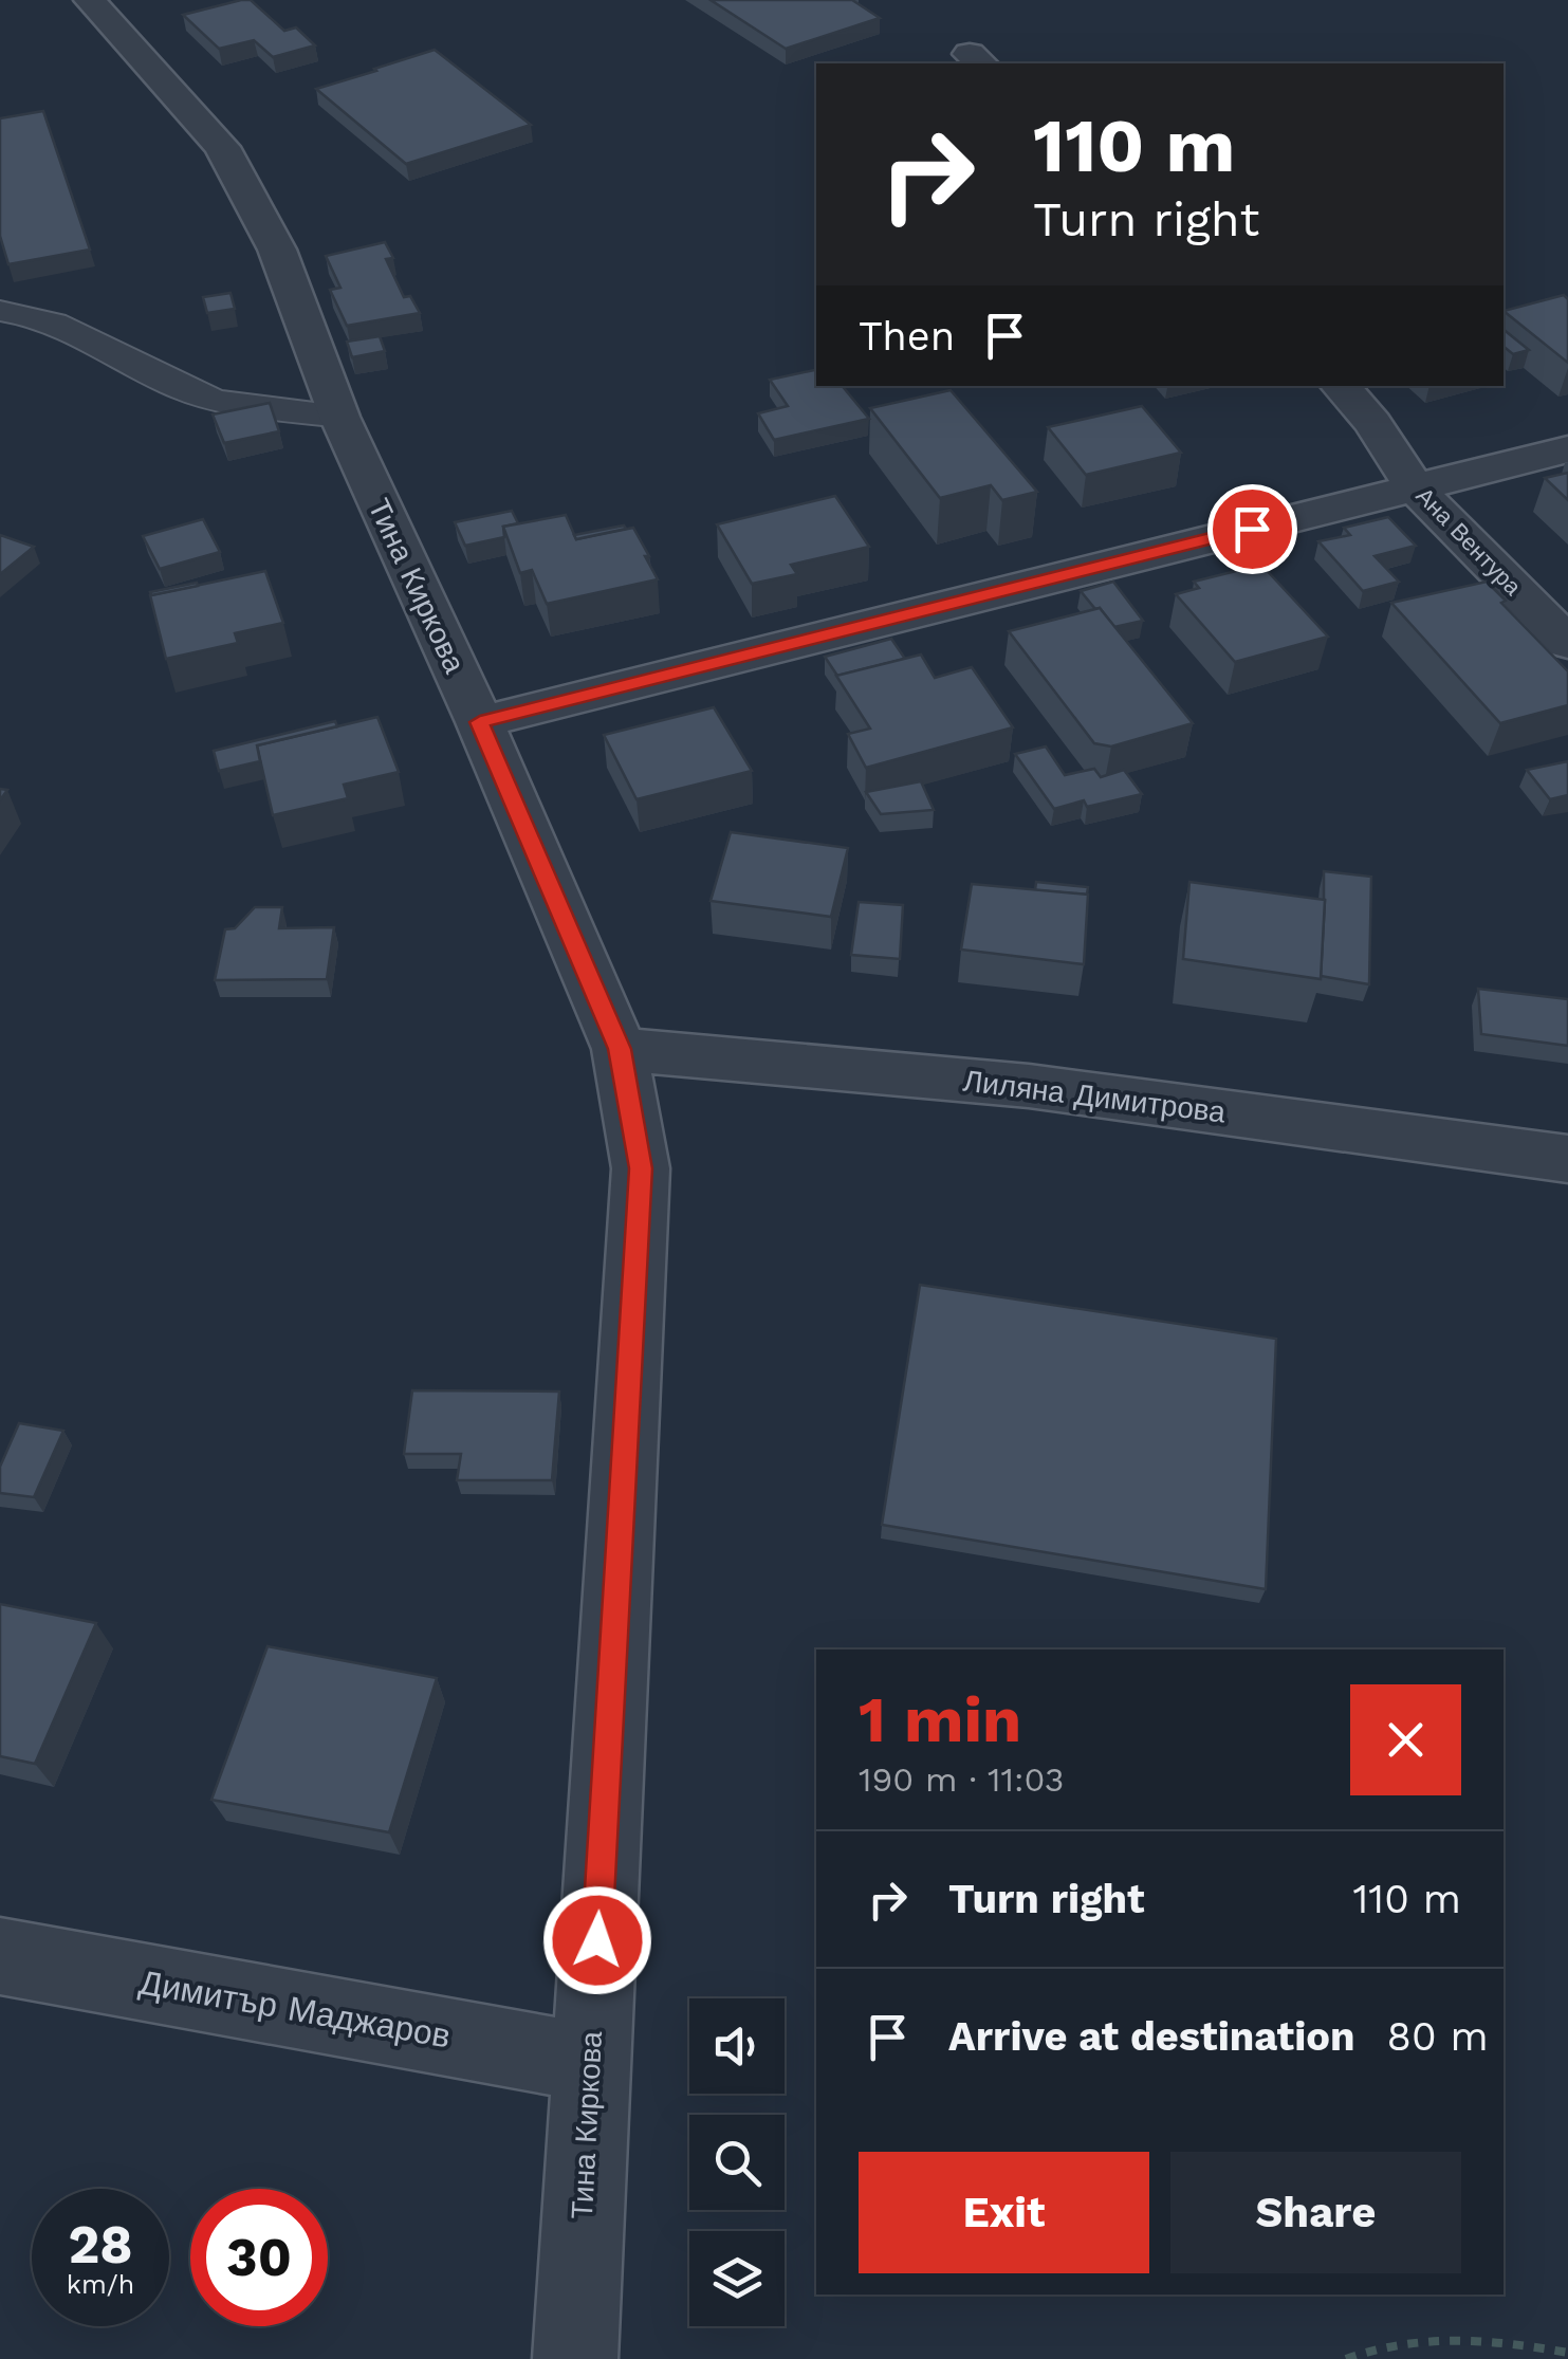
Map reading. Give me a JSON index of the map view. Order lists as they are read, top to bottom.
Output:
{
  "streets": {
    "street": [
      "Ана Вентура",
      "Тина Киркова",
      "Лиляна Димитрова",
      "Димитър Маджаров"
    ]
  },
  "crossings": [
    ["Тина Киркова", "Лиляна Димитрова"],
    ["Тина Киркова", "Димитър Маджаров"]
  ],
  "page": {
    "turn": ["110 m", "Turn right"],
    "then": "Then",
    "heading": ["1 min", "190 m · 11:03"],
    "list": [
      {
        "name": "Turn right",
        "value": "110 m"
      },
      {
        "name": "Arrive at destination",
        "value": "80 m"
      }
    ],
    "buttons": ["Exit", "Share"],
    "speed": "28 km/h",
    "limit": "30"
  }
}
